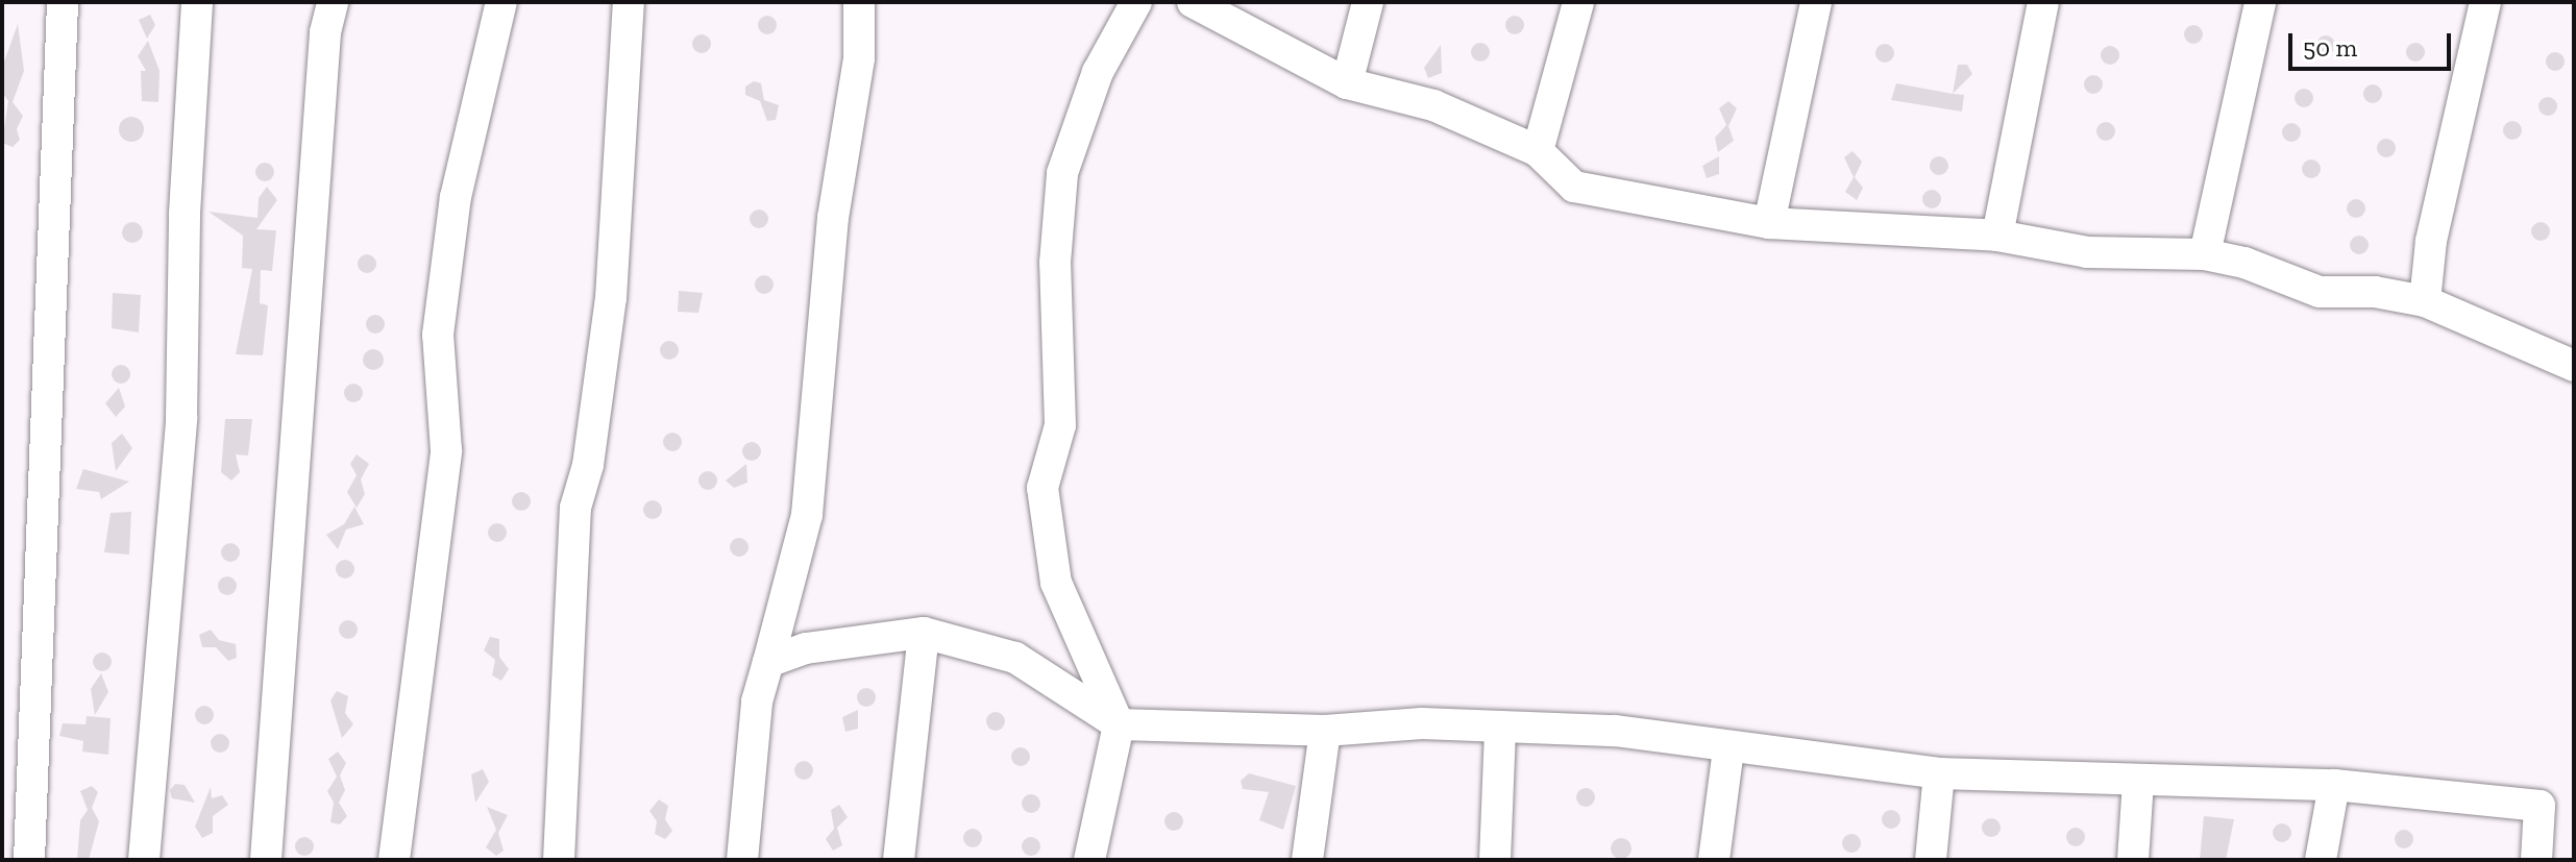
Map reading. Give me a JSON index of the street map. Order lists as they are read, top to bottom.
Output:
{
  "scale_bar": "50 m"
}
